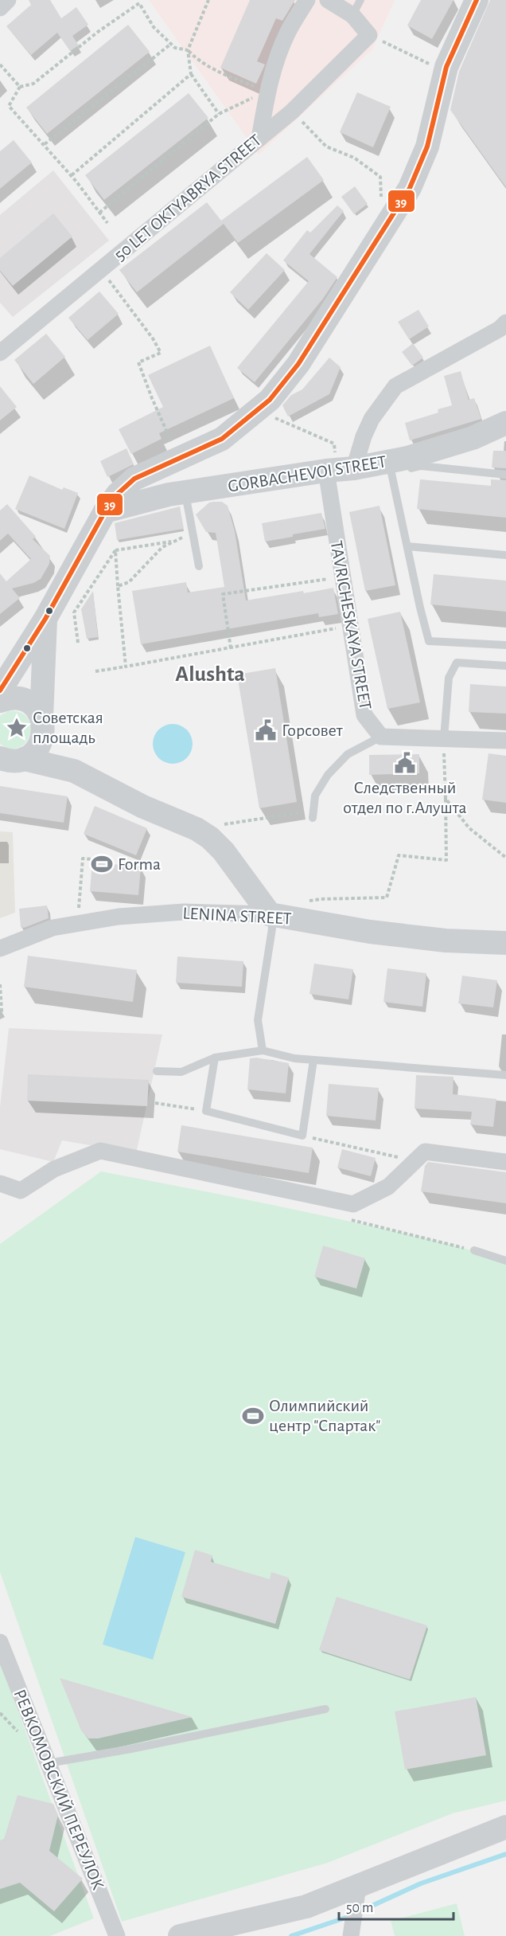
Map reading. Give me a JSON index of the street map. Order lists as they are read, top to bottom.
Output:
{
  "streets": {
    "main road": ["GORBACHEVOI STREET", "LENINA STREET"],
    "street": ["50 LET OKTYABRYA STREET", "TAVRICHESKAYA STREET", "РЕВКОМОВСКИЙ ПЕРЕУЛОК"]
  },
  "crossings": [
    ["GORBACHEVOI STREET", "TAVRICHESKAYA STREET"]
  ],
  "districts": ["Alushta"],
  "places": {
    "place": ["Советская площадь"],
    "public building": ["Горсовет", "Следственный отдел по г.Алушта"],
    "sports": ["Forma", "Олимпийский центр \"Спартак\""]
  },
  "lines": ["transit line 39"],
  "scale_bar": "50 m"
}
